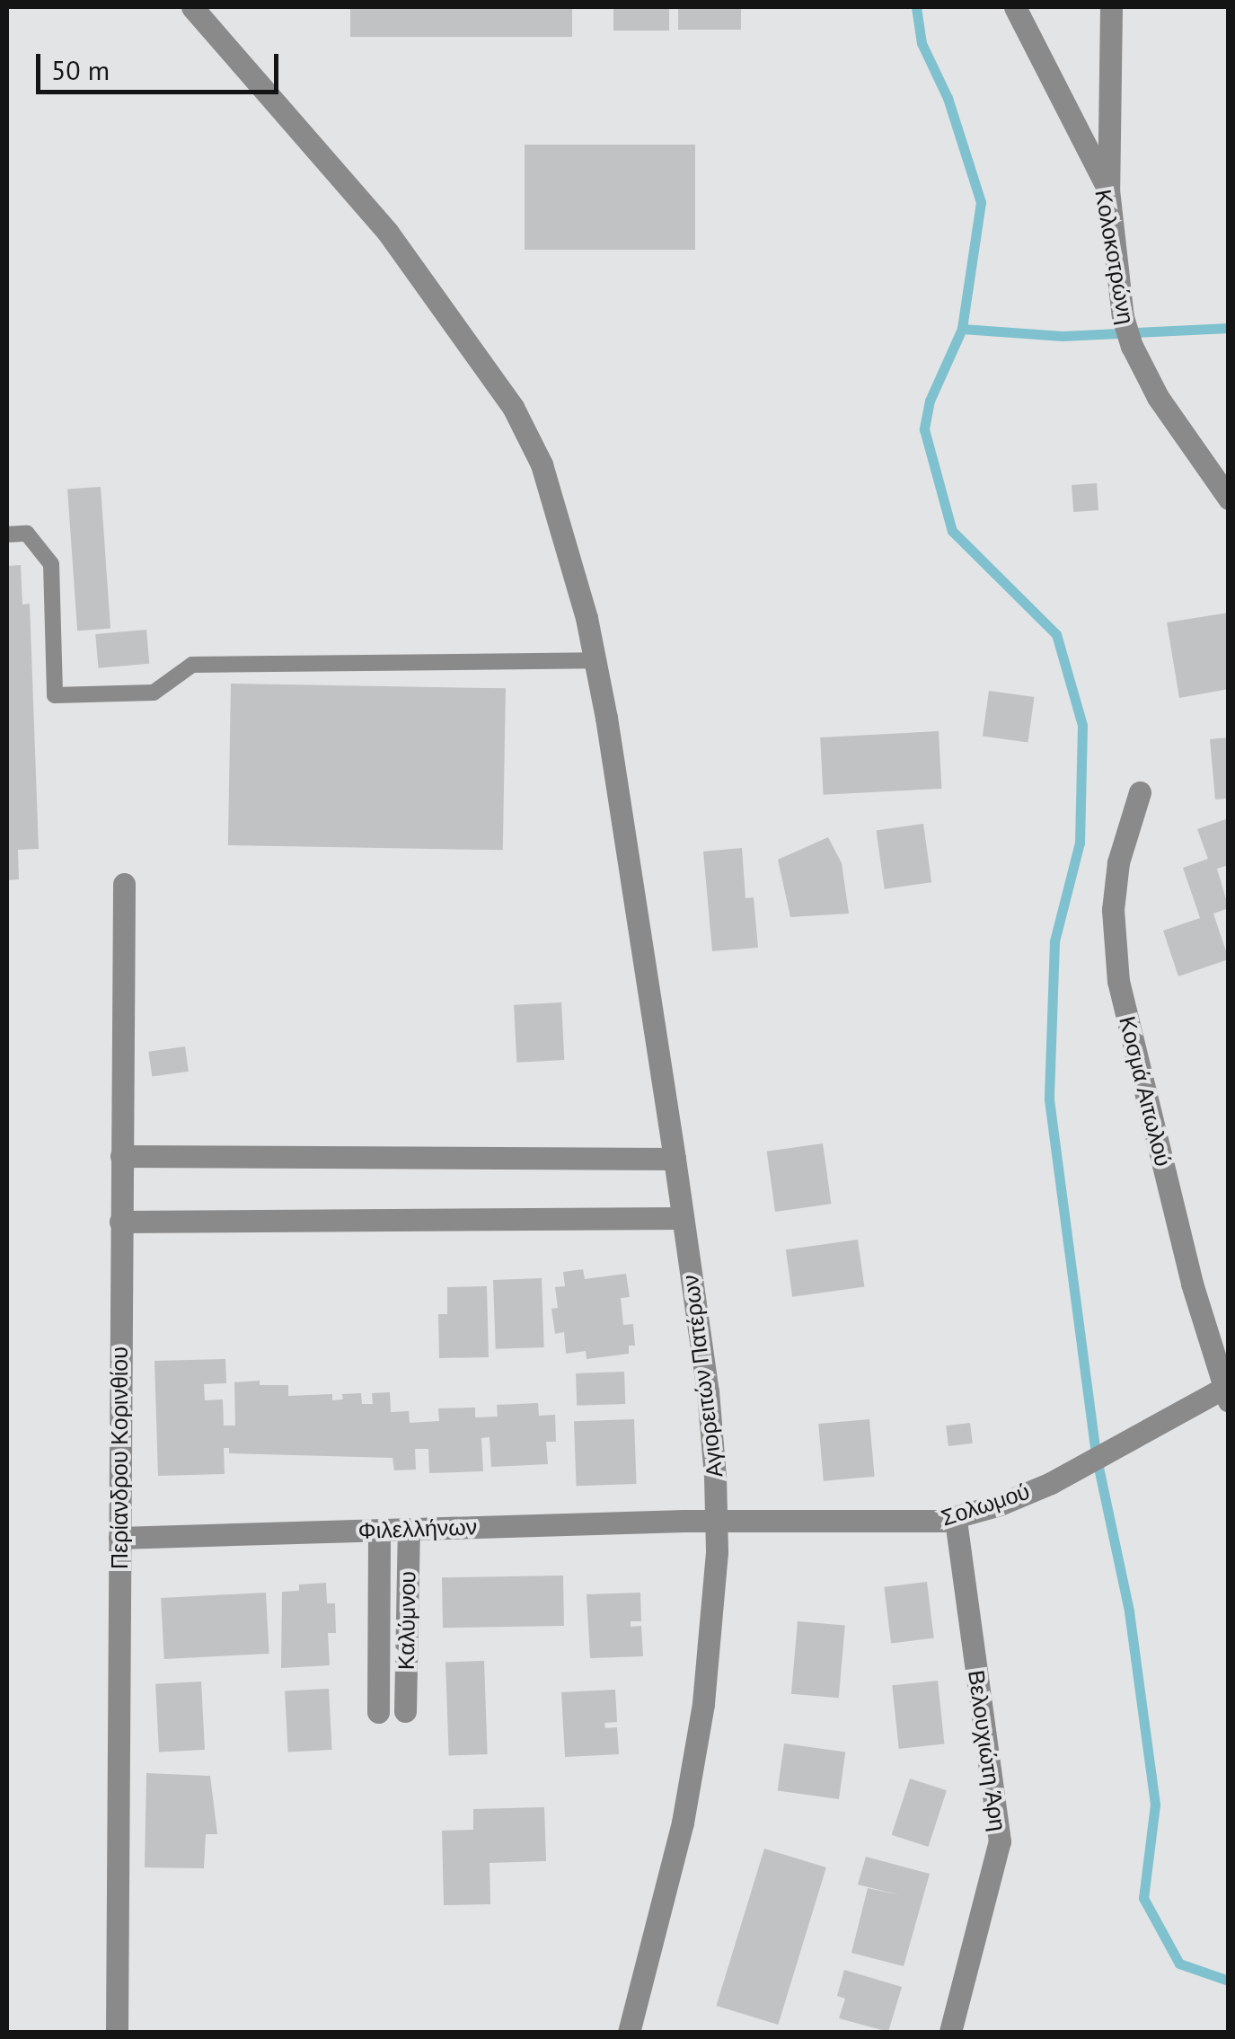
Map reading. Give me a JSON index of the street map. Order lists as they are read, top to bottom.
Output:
{
  "streets": {
    "street": [
      "Κολοκοτρώνη",
      "Κοσμά Αιτωλού",
      "Αγιορειτών Πατέρων",
      "Περίανδρου Κορινθίου",
      "Σολωμού",
      "Φιλελλήνων",
      "Καλύμνου",
      "Βελουχιώτη Άρη"
    ]
  },
  "crossings": [
    ["Κοσμά Αιτωλού", "Σολωμού"],
    ["Αγιορειτών Πατέρων", "Σολωμού"],
    ["Αγιορειτών Πατέρων", "Φιλελλήνων"],
    ["Περίανδρου Κορινθίου", "Φιλελλήνων"],
    ["Σολωμού", "Φιλελλήνων"],
    ["Σολωμού", "Βελουχιώτη Άρη"],
    ["Φιλελλήνων", "Καλύμνου"]
  ],
  "scale_bar": "50 m"
}
